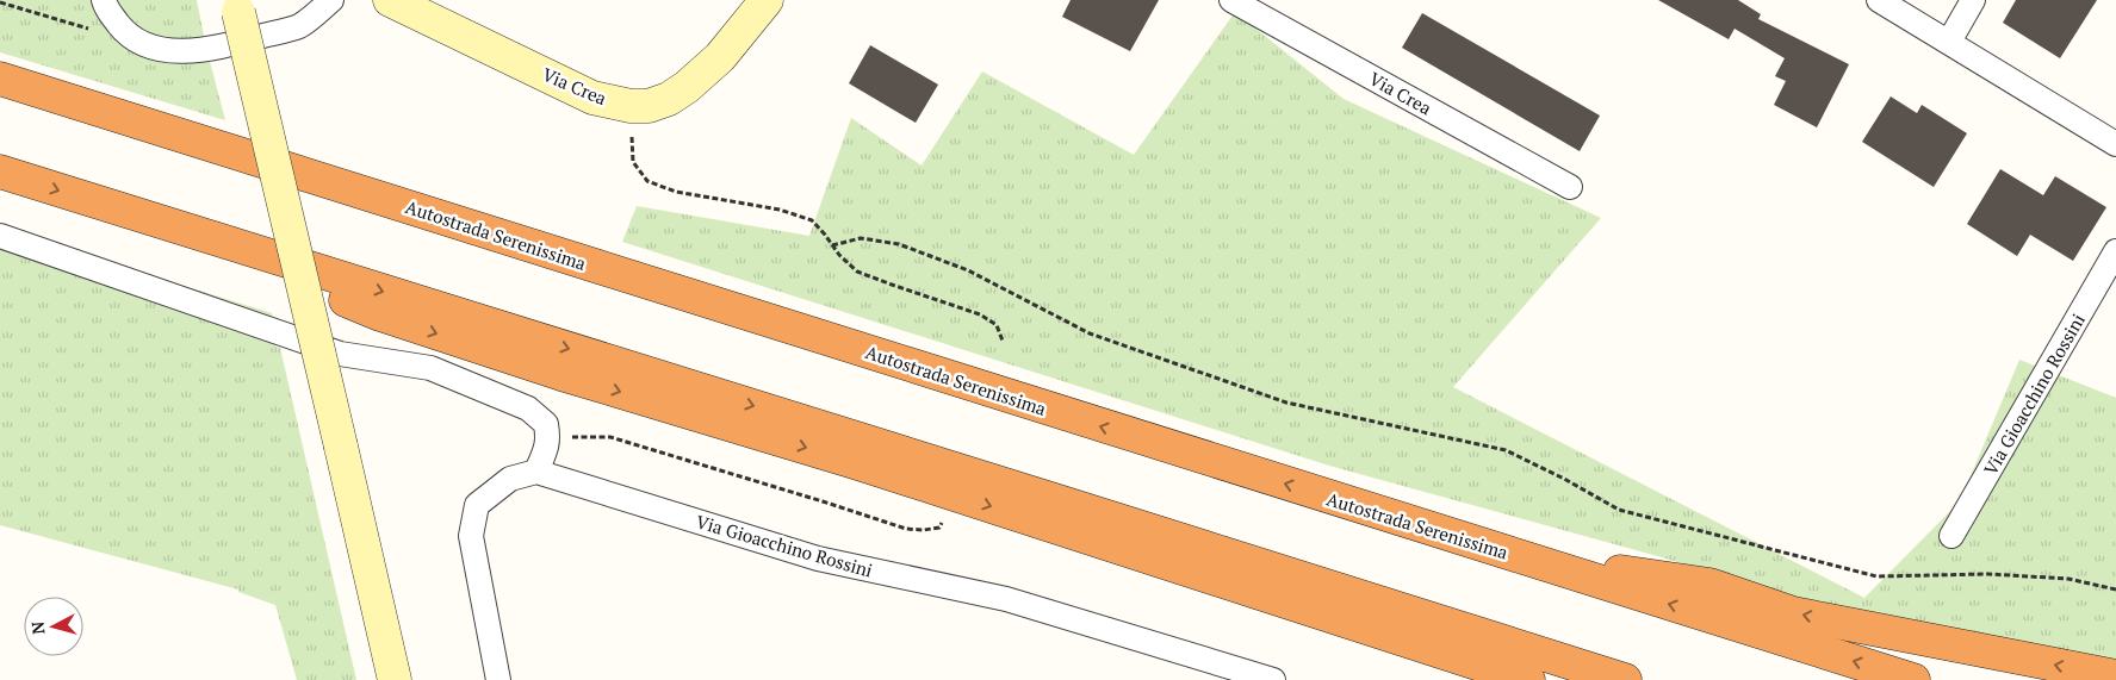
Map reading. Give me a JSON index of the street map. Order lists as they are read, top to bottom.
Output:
{
  "streets": {
    "highway": ["Autostrada Serenissima"],
    "main road": ["Via Crea"],
    "street": ["Via Gioacchino Rossini"]
  },
  "north": "left"
}
